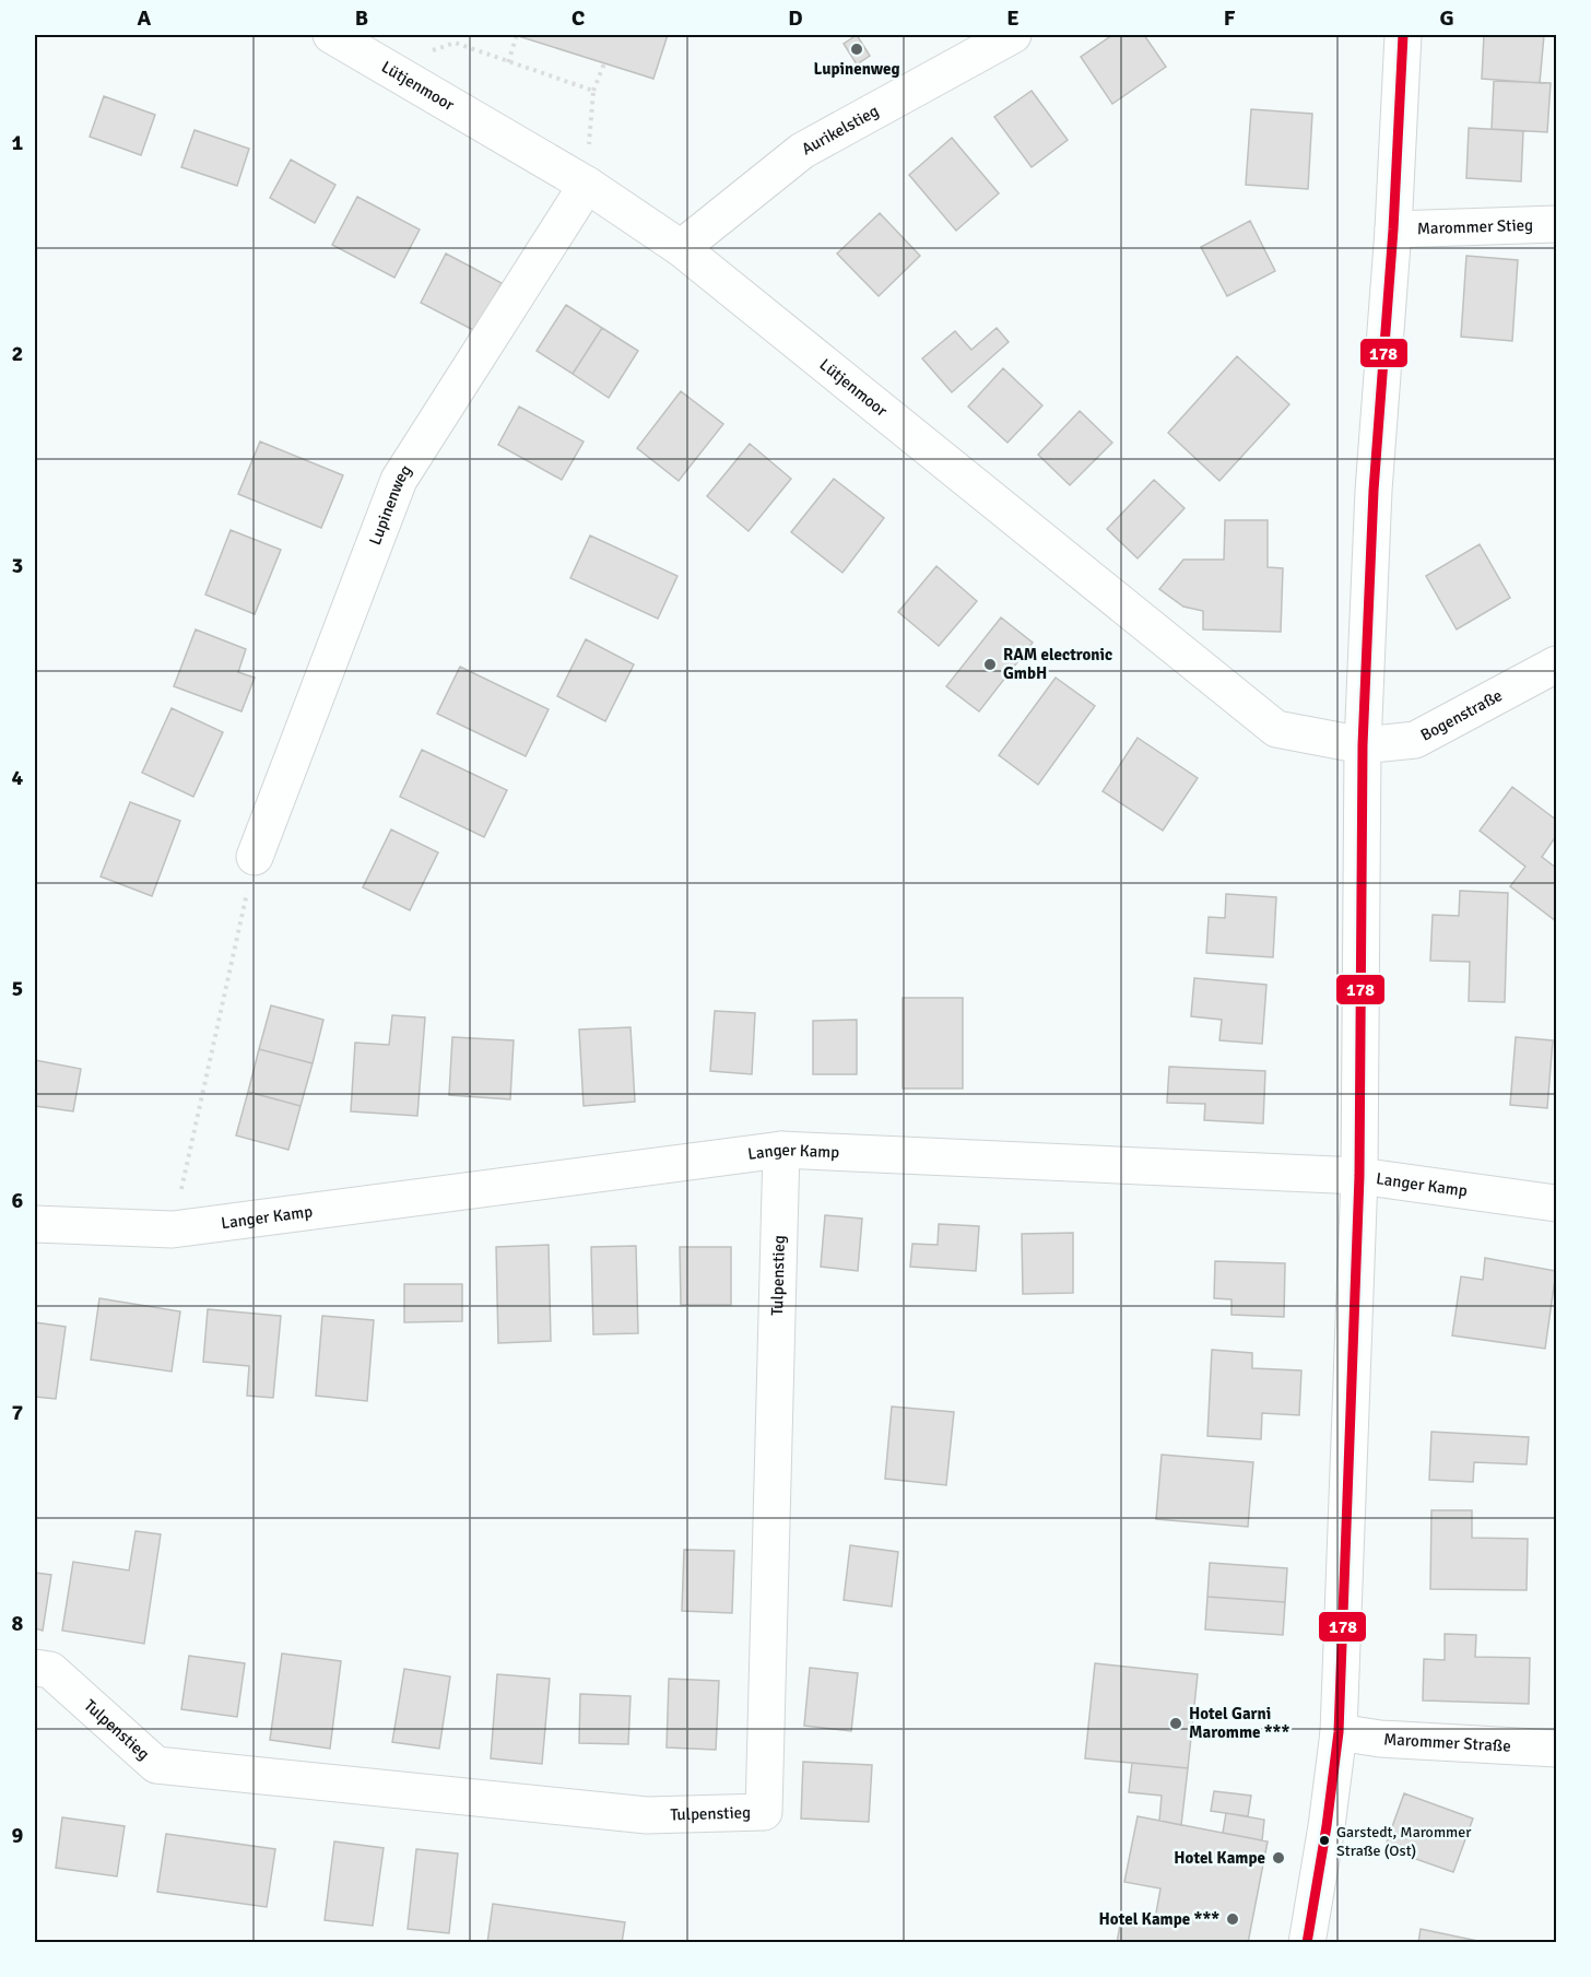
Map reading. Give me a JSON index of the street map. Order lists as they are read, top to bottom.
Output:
{
  "streets": {
    "street": [
      "Lütjenmoor",
      "Aurikelstieg",
      "Marommer Stieg",
      "Lupinenweg",
      "Bogenstraße",
      "Langer Kamp",
      "Tulpenstieg",
      "Marommer Straße"
    ]
  },
  "crossings": [
    ["Lütjenmoor", "Aurikelstieg"],
    ["Lütjenmoor", "Lupinenweg"],
    ["Lütjenmoor", "Bogenstraße"],
    ["Langer Kamp", "Tulpenstieg"]
  ],
  "places": [
    "Lupinenweg",
    "RAM electronic GmbH",
    "Hotel Garni Maromme ***",
    "Garstedt, Marommer Straße (Ost)",
    "Hotel Kampe",
    "Hotel Kampe ***"
  ],
  "lines": ["transit line 178"],
  "grid": {
    "columns": [
      "A",
      "B",
      "C",
      "D",
      "E",
      "F",
      "G"
    ],
    "rows": [
      "1",
      "2",
      "3",
      "4",
      "5",
      "6",
      "7",
      "8",
      "9"
    ]
  }
}
